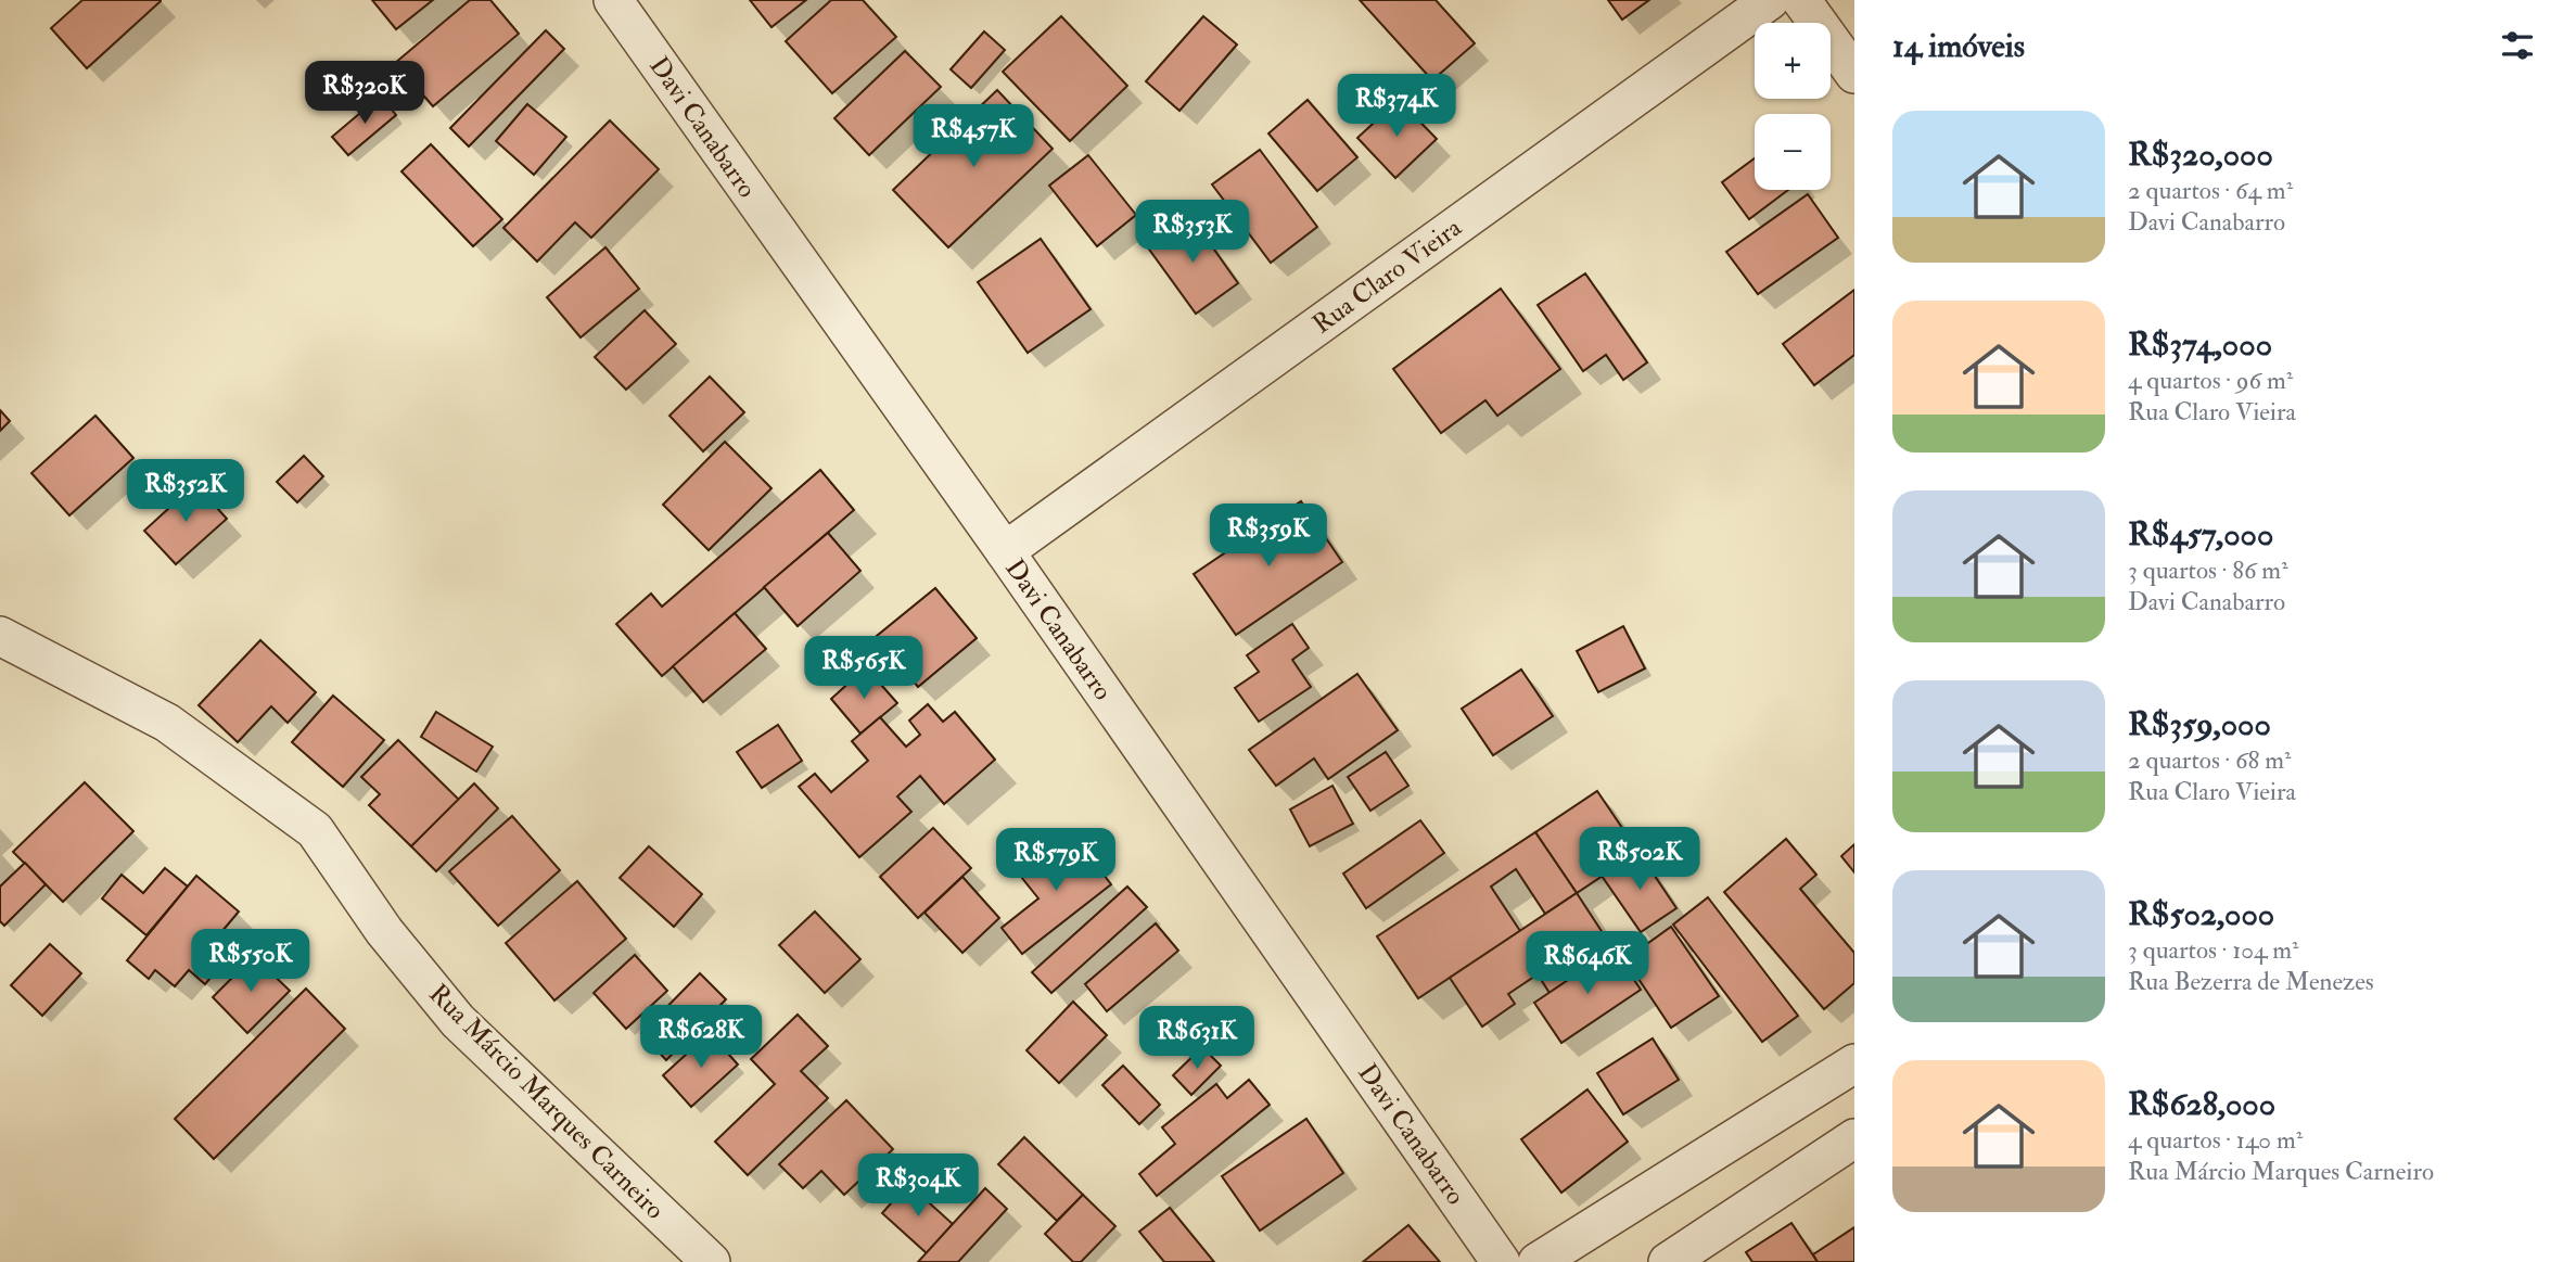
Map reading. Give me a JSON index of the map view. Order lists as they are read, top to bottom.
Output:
{
  "streets": {
    "street": ["Davi Canabarro", "Rua Claro Vieira", "Rua Márcio Marques Carneiro"]
  },
  "crossings": [
    ["Davi Canabarro", "Rua Claro Vieira"]
  ],
  "page": {
    "heading": "14 imóveis",
    "map_buttons": ["+", "−"],
    "price": [
      "R$320K",
      "R$374K",
      "R$457K",
      "R$353K",
      "R$352K",
      "R$359K",
      "R$565K",
      "R$502K",
      "R$579K",
      "R$550K",
      "R$646K",
      "R$628K",
      "R$631K",
      "R$304K"
    ],
    "list": [
      {
        "name": "R$320,000",
        "note": "2 quartos · 64 m² · Davi Canabarro"
      },
      {
        "name": "R$374,000",
        "note": "4 quartos · 96 m² · Rua Claro Vieira"
      },
      {
        "name": "R$457,000",
        "note": "3 quartos · 86 m² · Davi Canabarro"
      },
      {
        "name": "R$359,000",
        "note": "2 quartos · 68 m² · Rua Claro Vieira"
      },
      {
        "name": "R$502,000",
        "note": "3 quartos · 104 m² · Rua Bezerra de Menezes"
      },
      {
        "name": "R$628,000",
        "note": "4 quartos · 140 m² · Rua Márcio Marques Carneiro"
      }
    ]
  }
}
